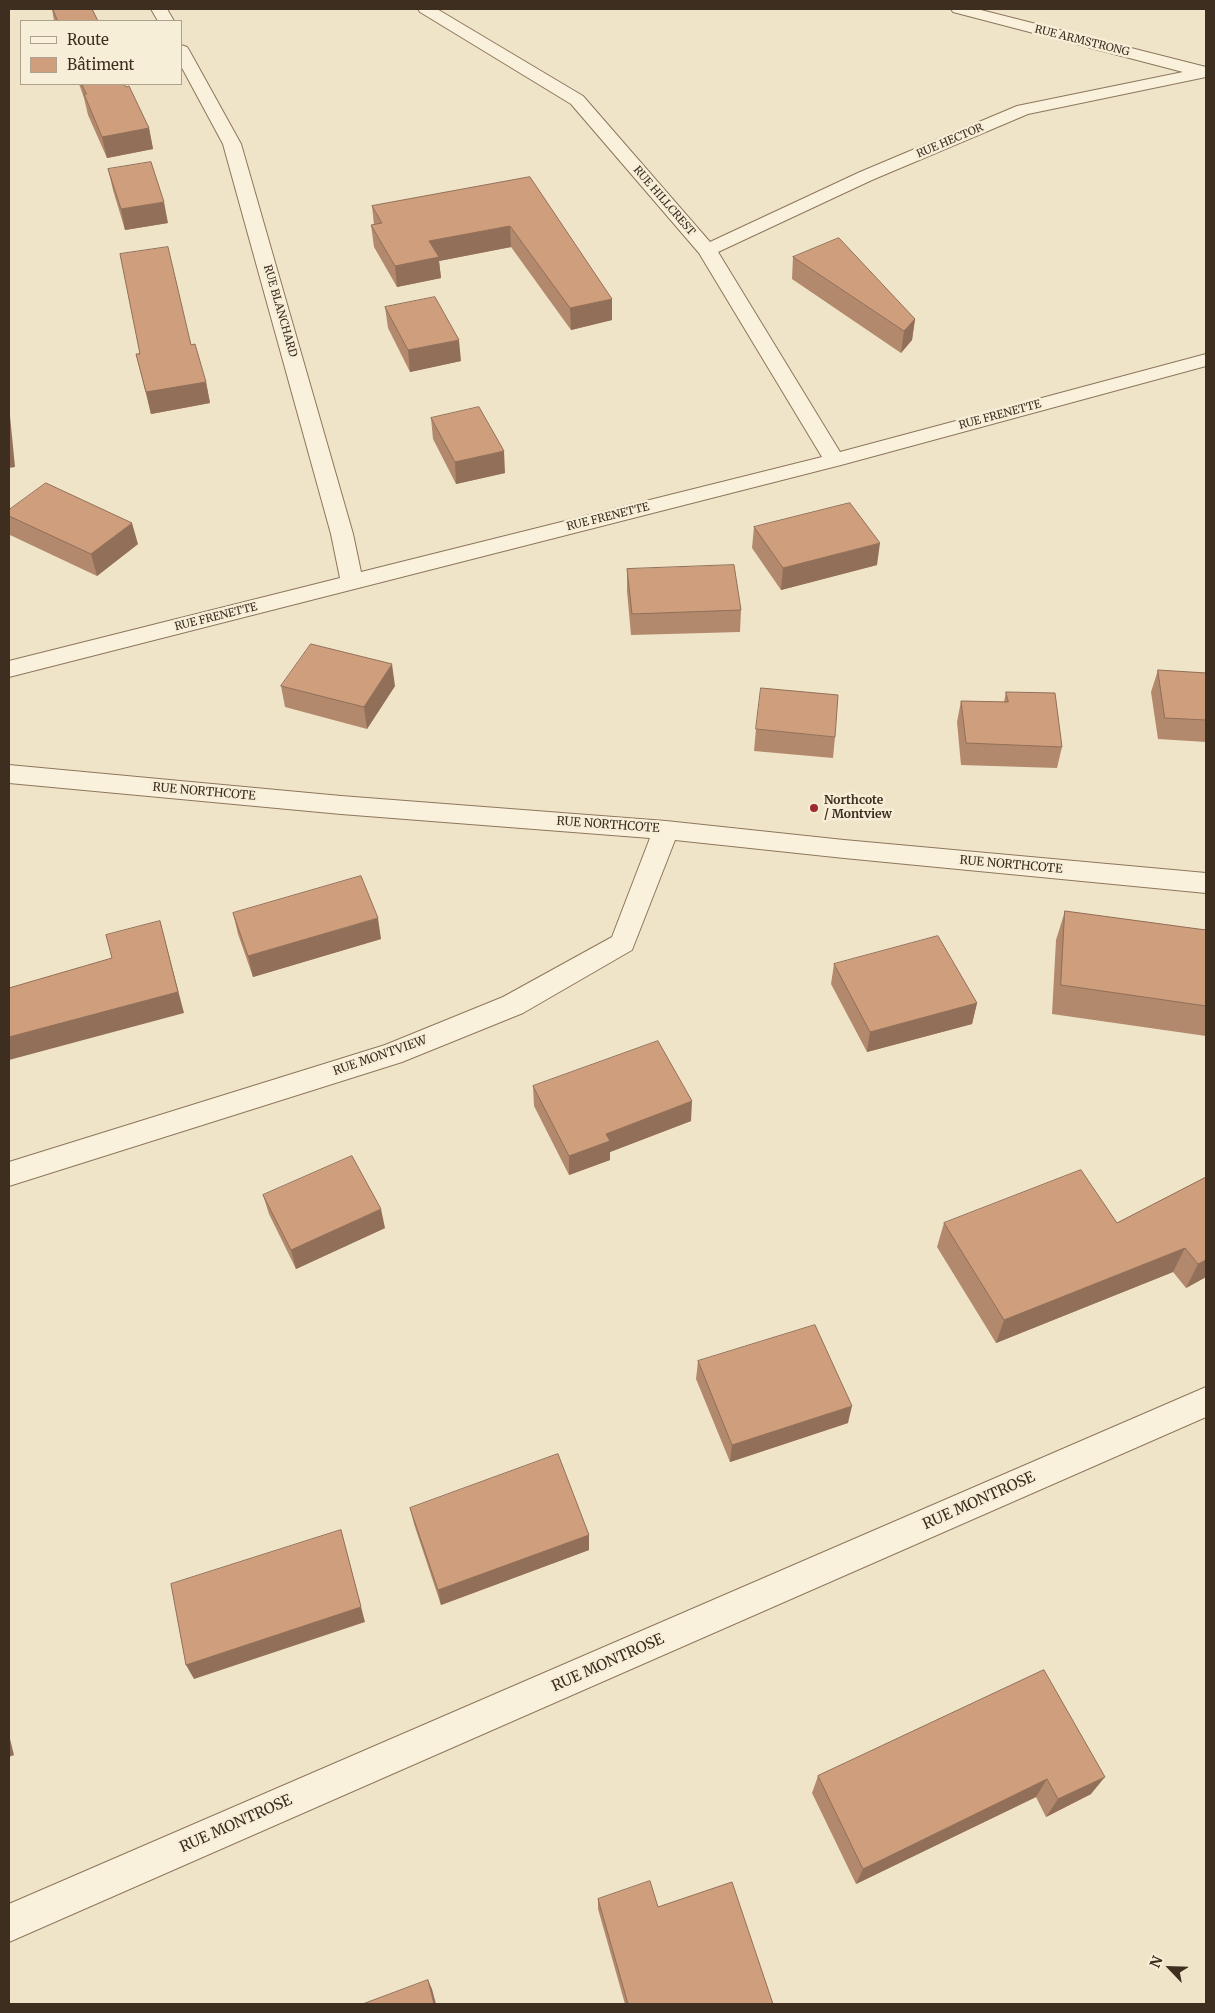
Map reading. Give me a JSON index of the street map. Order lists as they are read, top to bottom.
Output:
{
  "streets": {
    "street": [
      "RUE ARMSTRONG",
      "RUE HECTOR",
      "RUE HILLCREST",
      "RUE BLANCHARD",
      "RUE FRENETTE",
      "RUE NORTHCOTE",
      "RUE MONTVIEW",
      "RUE MONTROSE"
    ]
  },
  "crossings": [
    ["RUE ARMSTRONG", "RUE HECTOR"],
    ["RUE HECTOR", "RUE HILLCREST"],
    ["RUE HILLCREST", "RUE FRENETTE"],
    ["RUE BLANCHARD", "RUE FRENETTE"],
    ["RUE NORTHCOTE", "RUE MONTVIEW"]
  ],
  "places": ["Northcote / Montview"],
  "legend": ["Route", "Bâtiment"],
  "north": "top left"
}
